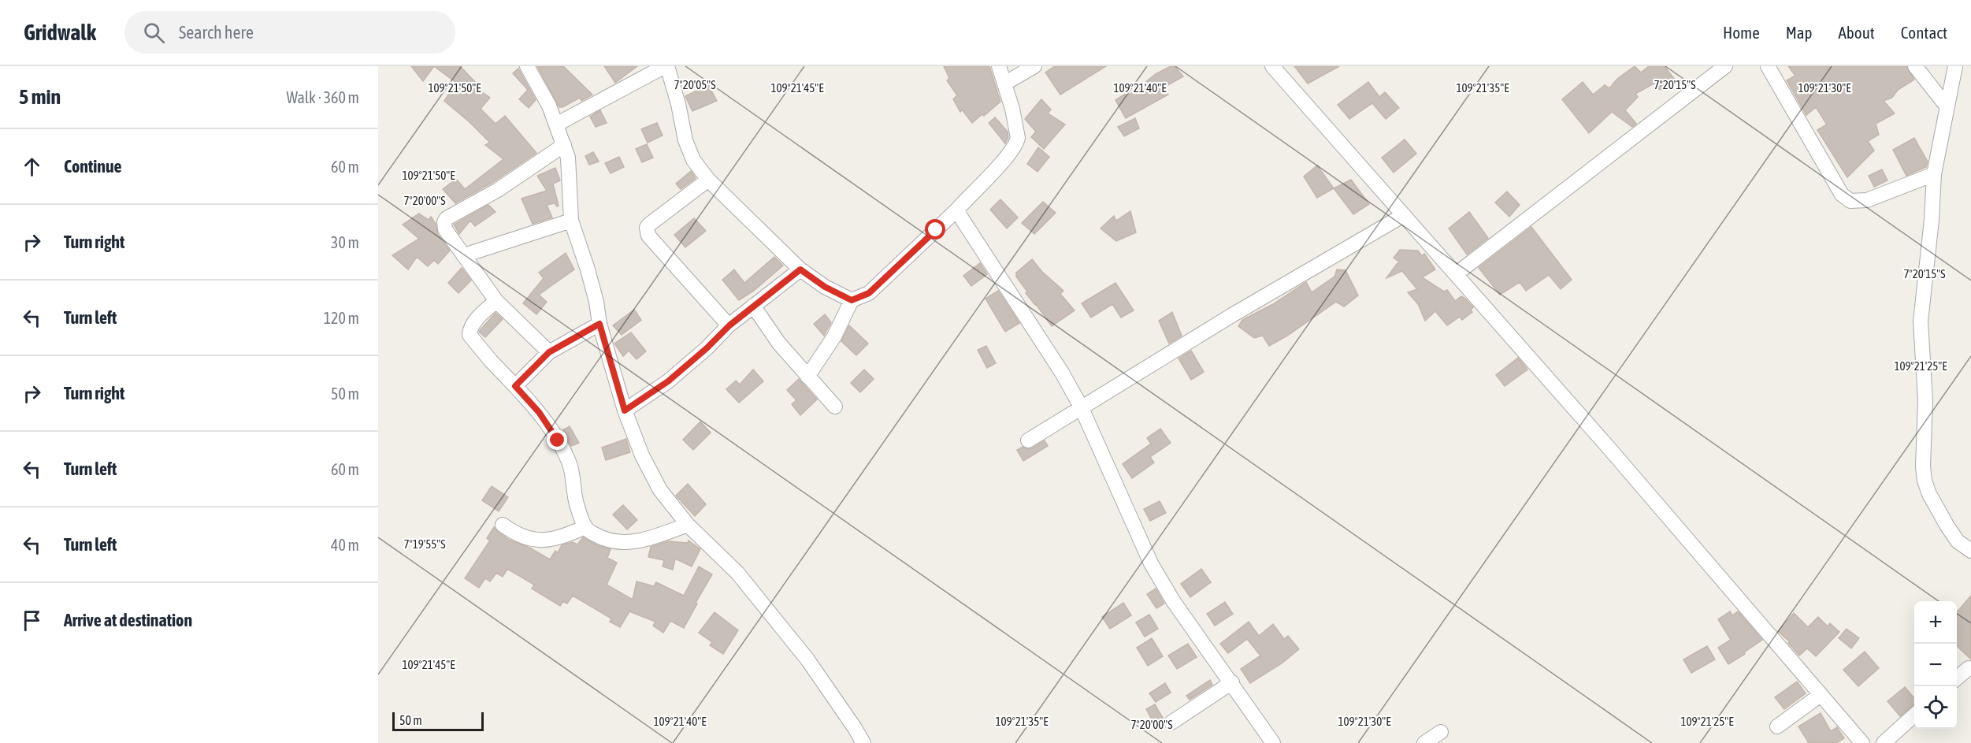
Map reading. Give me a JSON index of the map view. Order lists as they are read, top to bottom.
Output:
{
  "scale_bar": "50 m",
  "page": {
    "header": "Gridwalk",
    "search": "Search here",
    "nav": [
      "Home",
      "Map",
      "About",
      "Contact"
    ],
    "heading": ["5 min", "Walk · 360 m"],
    "list": [
      ["Continue", "60 m"],
      ["Turn right", "30 m"],
      ["Turn left", "120 m"],
      ["Turn right", "50 m"],
      ["Turn left", "60 m"],
      ["Turn left", "40 m"],
      "Arrive at destination"
    ],
    "map_buttons": ["+", "−"],
    "scale": "50 m"
  },
  "coordinates": [
    "7°20'05\"S",
    "7°20'15\"S",
    "109°21'50\"E",
    "109°21'45\"E",
    "109°21'40\"E",
    "109°21'35\"E",
    "109°21'30\"E",
    "7°20'00\"S",
    "109°21'25\"E",
    "7°19'55\"S"
  ]
}
